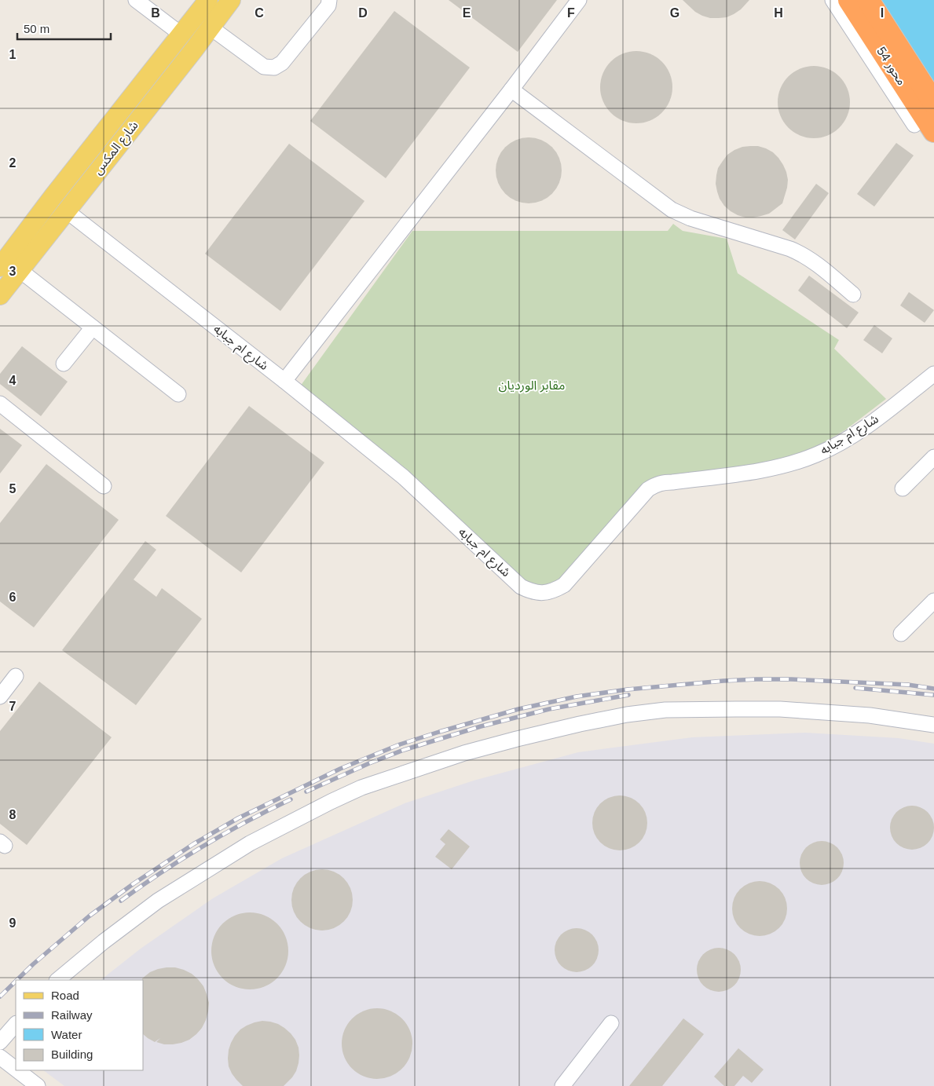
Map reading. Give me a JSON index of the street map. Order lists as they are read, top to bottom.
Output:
{
  "streets": {
    "highway": ["محور 54"],
    "main road": ["شارع المكس"],
    "street": ["شارع ام جبابه"]
  },
  "crossings": [
    ["شارع المكس", "شارع ام جبابه"]
  ],
  "parks": ["مقابر الورديان"],
  "legend": [
    "Road",
    "Railway",
    "Water",
    "Building"
  ],
  "scale_bar": "50 m",
  "grid": {
    "columns": [
      "B",
      "C",
      "D",
      "E",
      "F",
      "G",
      "H",
      "I"
    ],
    "rows": [
      "1",
      "2",
      "3",
      "4",
      "5",
      "6",
      "7",
      "8",
      "9"
    ]
  }
}
